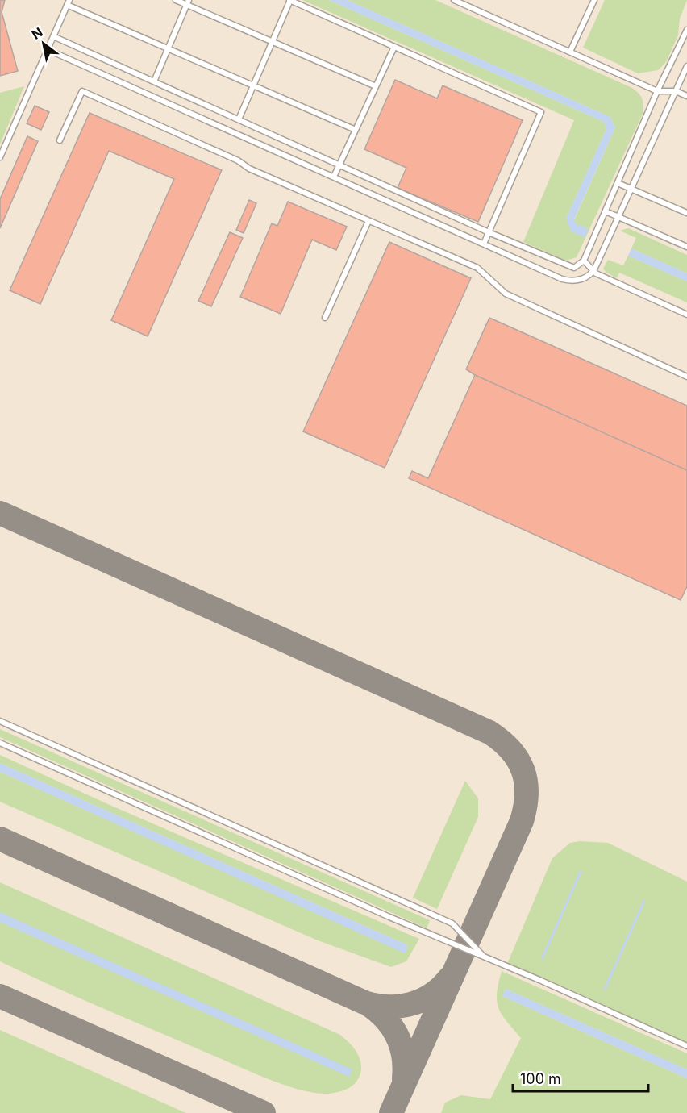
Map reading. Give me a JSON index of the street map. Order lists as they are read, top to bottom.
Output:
{
  "scale_bar": "100 m",
  "north": "top left"
}
